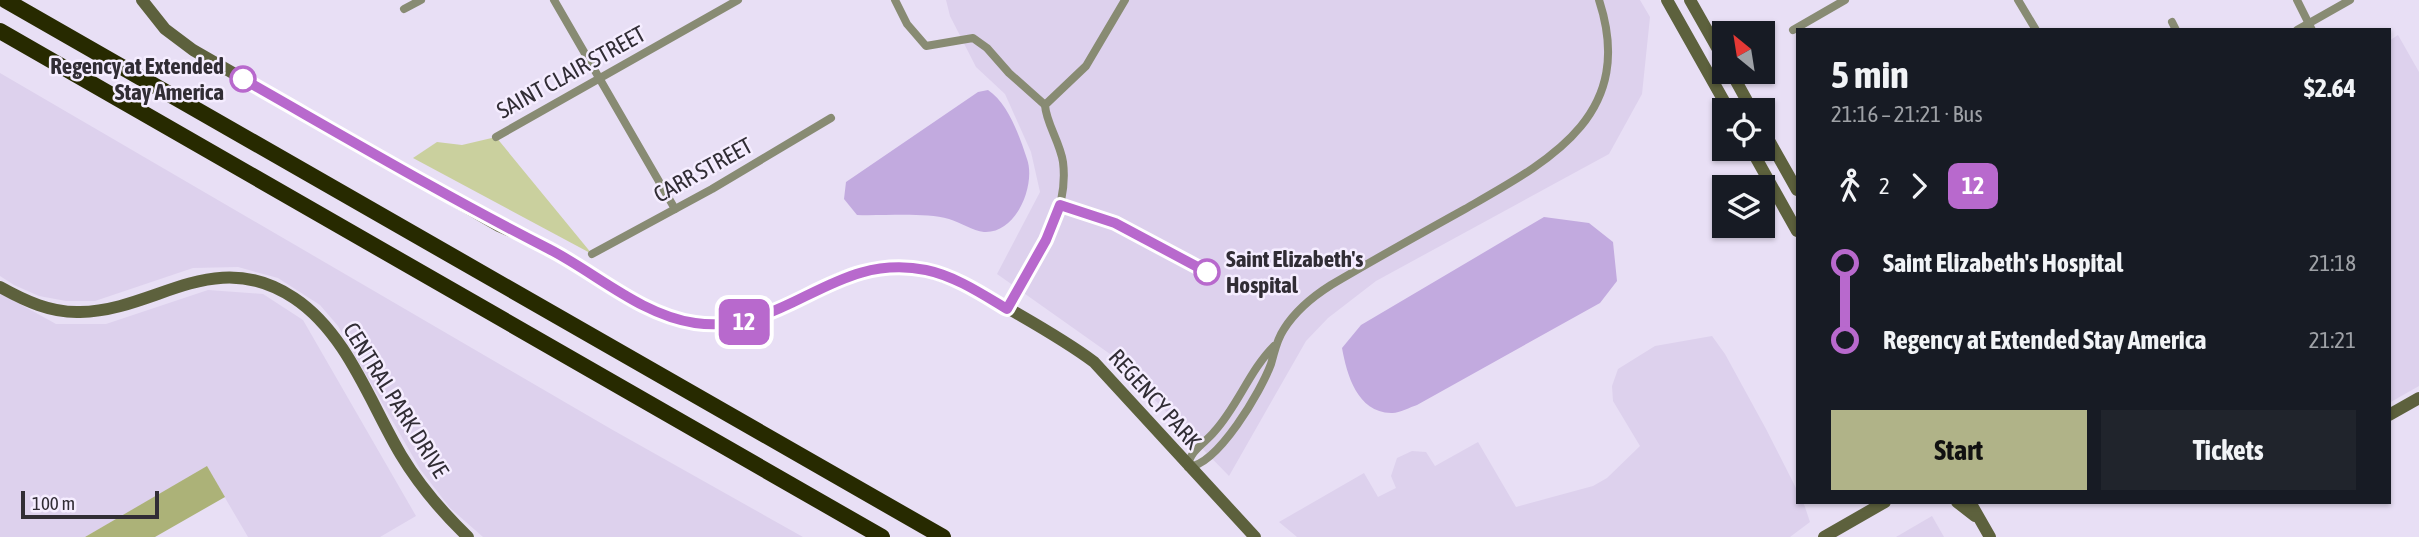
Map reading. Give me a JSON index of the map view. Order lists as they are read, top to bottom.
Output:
{
  "streets": {
    "street": [
      "SAINT CLAIR STREET",
      "CARR STREET",
      "REGENCY PARK",
      "CENTRAL PARK DRIVE"
    ]
  },
  "places": ["Regency at Extended Stay America", "Saint Elizabeth's Hospital"],
  "lines": ["bus line 12"],
  "scale_bar": "100 m",
  "north": "top left",
  "page": {
    "on_map": "12",
    "heading": ["5 min", "21:16 – 21:21 · Bus", "$2.64"],
    "legs": ["2", "12"],
    "list": [
      {
        "name": "Saint Elizabeth's Hospital",
        "value": "21:18"
      },
      {
        "name": "Regency at Extended Stay America",
        "value": "21:21"
      }
    ],
    "buttons": ["Start", "Tickets"],
    "scale": "100 m"
  }
}
